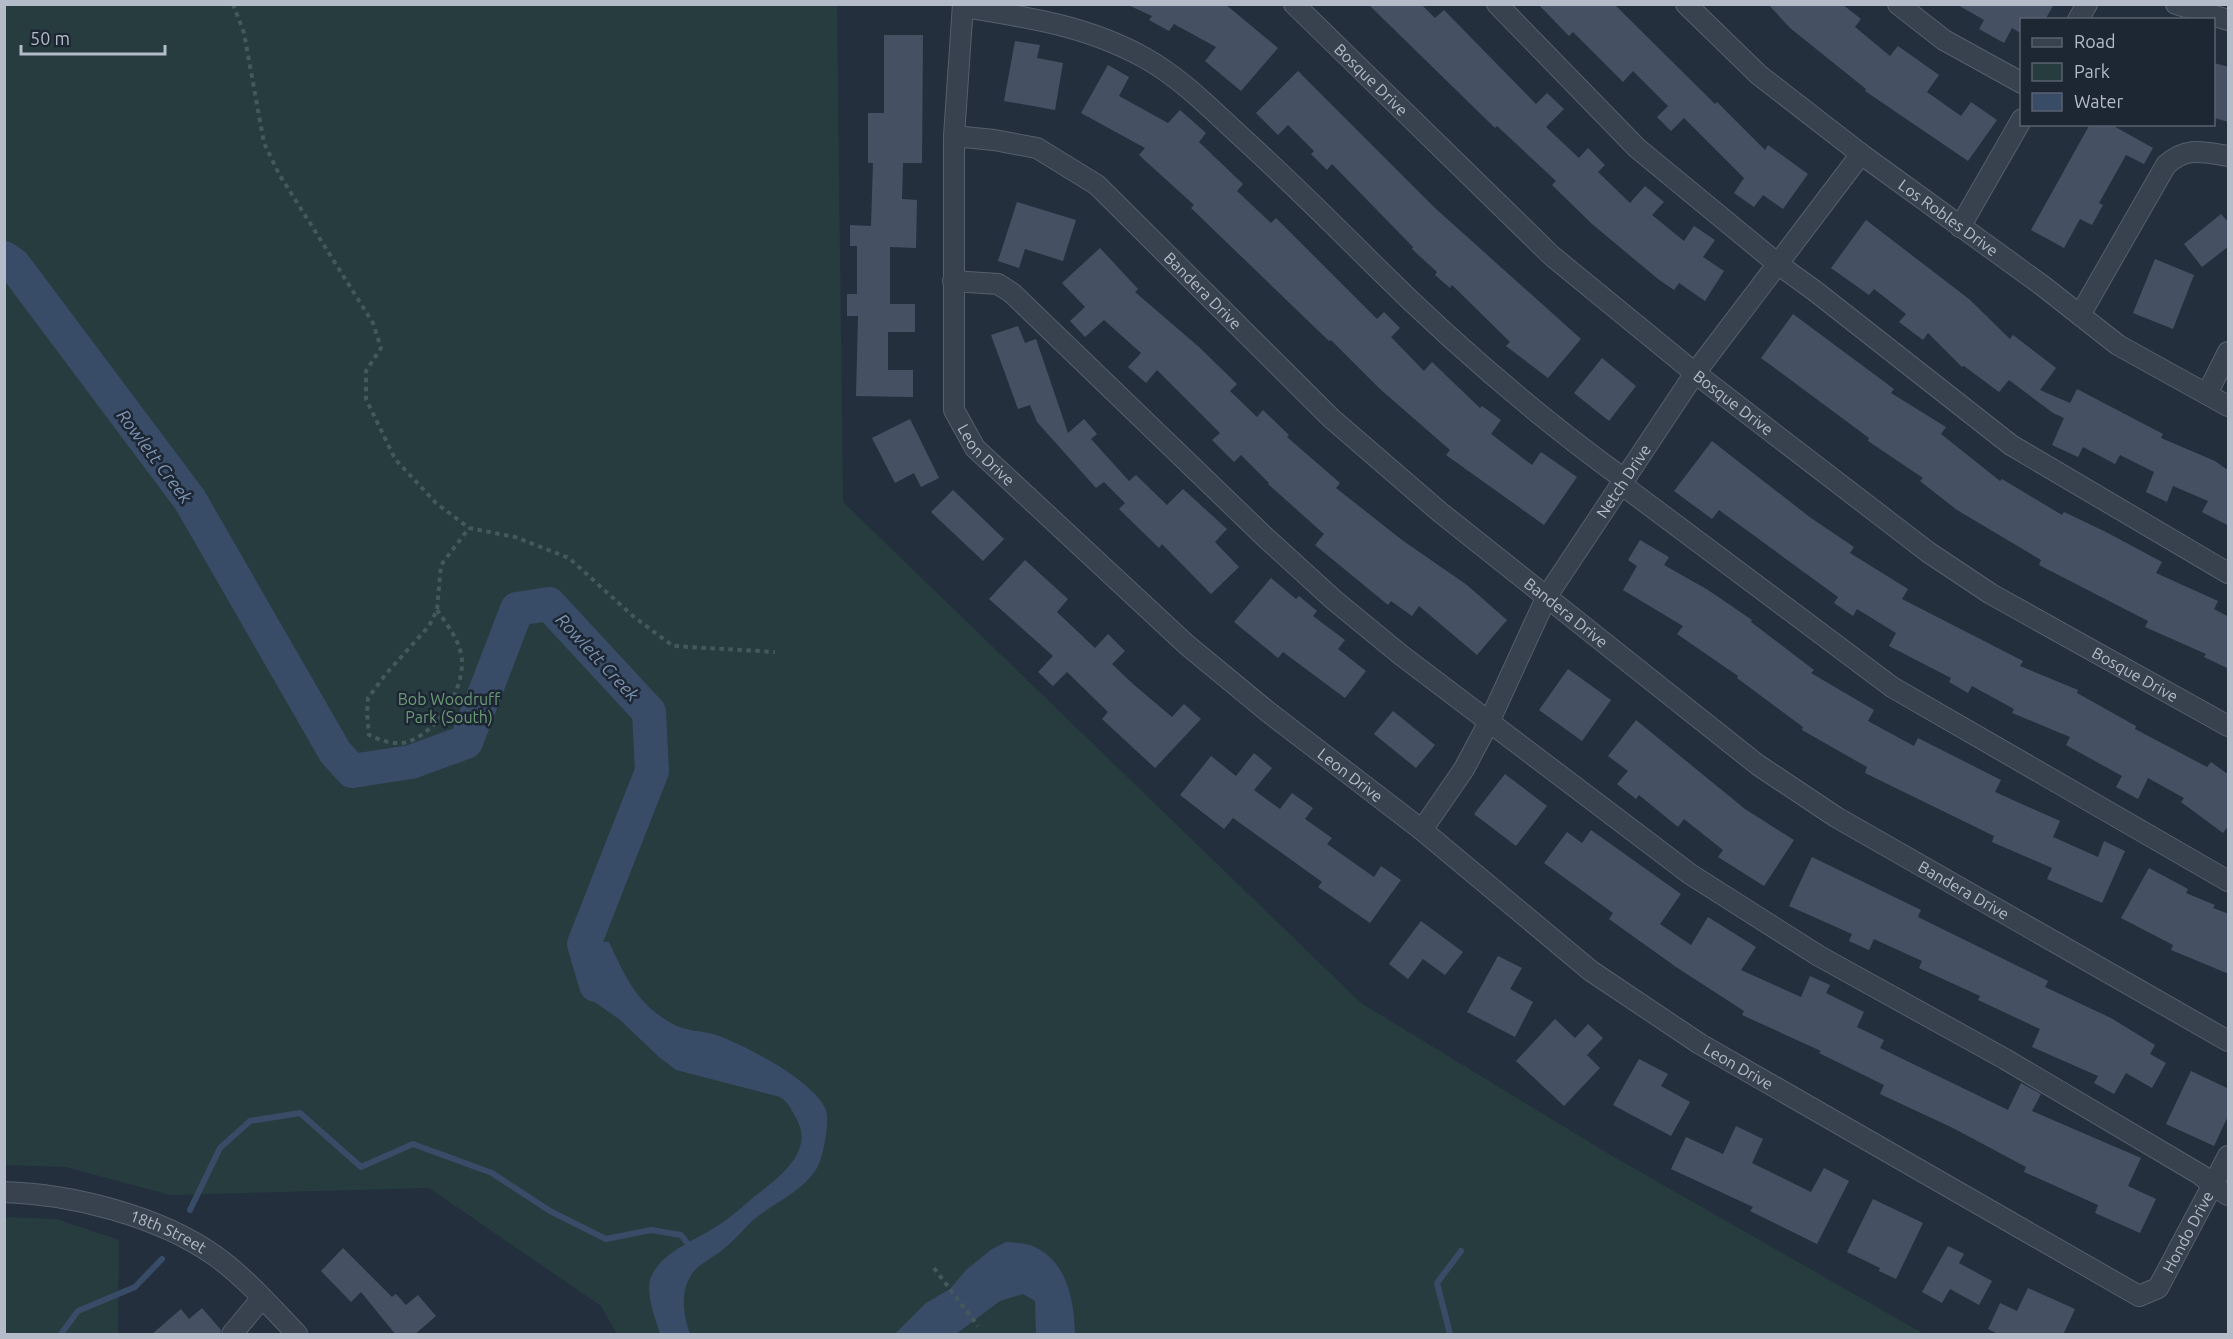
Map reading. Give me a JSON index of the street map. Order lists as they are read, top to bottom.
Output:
{
  "streets": {
    "street": [
      "Bosque Drive",
      "Los Robles Drive",
      "Bandera Drive",
      "Leon Drive",
      "Netch Drive",
      "Hondo Drive",
      "18th Street"
    ]
  },
  "crossings": [
    ["Bosque Drive", "Netch Drive"],
    ["Los Robles Drive", "Netch Drive"],
    ["Bandera Drive", "Leon Drive"],
    ["Bandera Drive", "Netch Drive"],
    ["Leon Drive", "Netch Drive"],
    ["Leon Drive", "Hondo Drive"]
  ],
  "water": ["Rowlett Creek"],
  "parks": ["Bob Woodruff Park (South)"],
  "legend": ["Road", "Park", "Water"],
  "scale_bar": "50 m"
}
